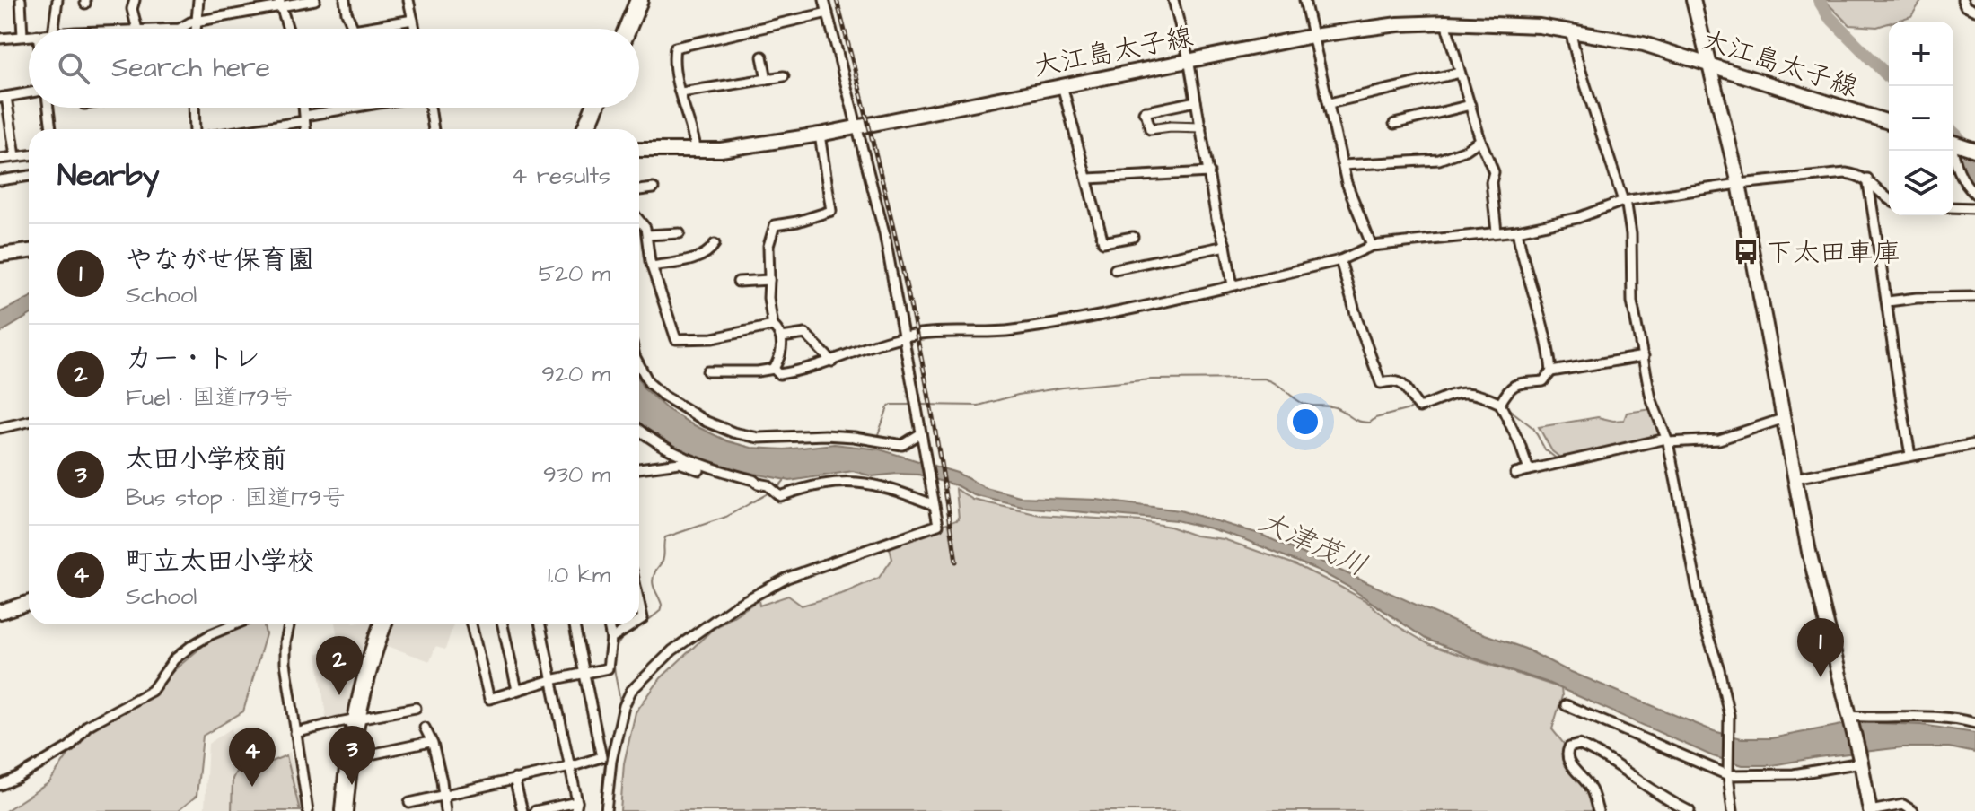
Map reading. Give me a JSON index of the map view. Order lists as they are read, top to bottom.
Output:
{
  "streets": {
    "main road": ["大江島太子線"]
  },
  "water": ["大津茂川"],
  "places": {
    "bus stop": ["下太田車庫"]
  },
  "page": {
    "map_buttons": ["+", "−"],
    "search": "Search here",
    "heading": ["Nearby", "4 results"],
    "list": [
      {
        "mark": "1",
        "name": "やながせ保育園",
        "note": "School",
        "value": "520 m"
      },
      {
        "mark": "2",
        "name": "カー・トレ",
        "note": "Fuel · 国道179号",
        "value": "920 m"
      },
      {
        "mark": "3",
        "name": "太田小学校前",
        "note": "Bus stop · 国道179号",
        "value": "930 m"
      },
      {
        "mark": "4",
        "name": "町立太田小学校",
        "note": "School",
        "value": "1.0 km"
      }
    ],
    "pins": [
      "1",
      "2",
      "3",
      "4"
    ]
  }
}
